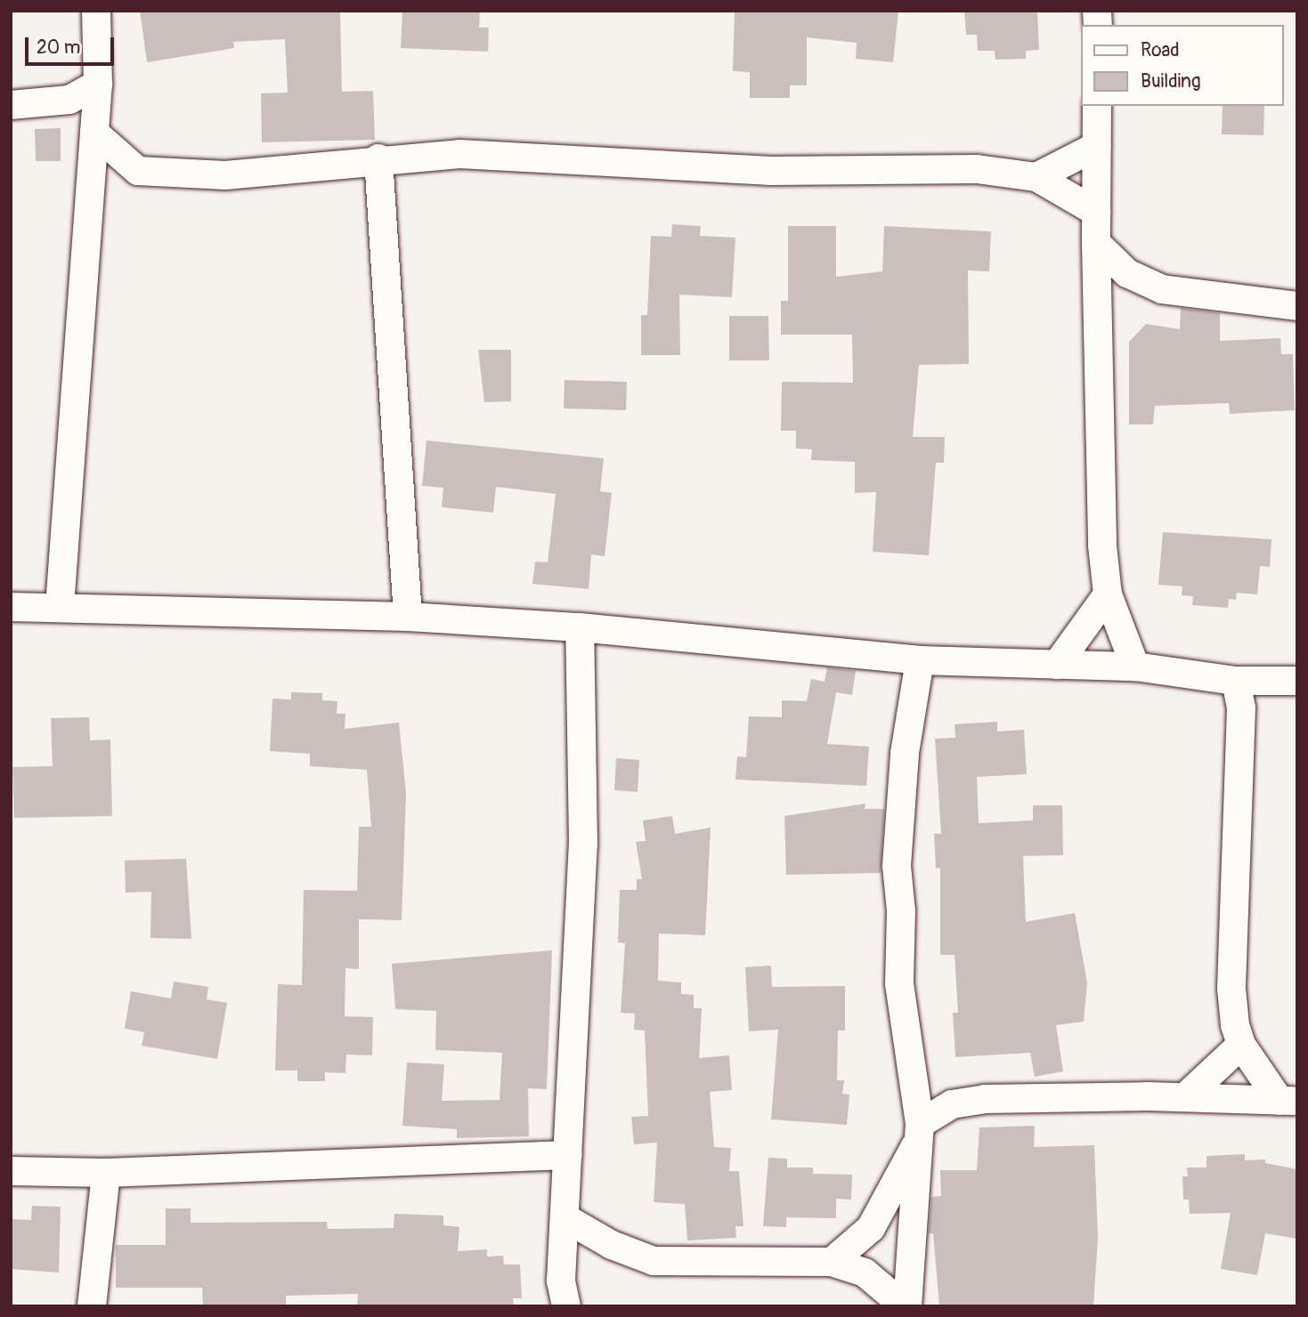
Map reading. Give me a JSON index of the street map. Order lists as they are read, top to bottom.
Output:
{
  "legend": ["Road", "Building"],
  "scale_bar": "20 m"
}
